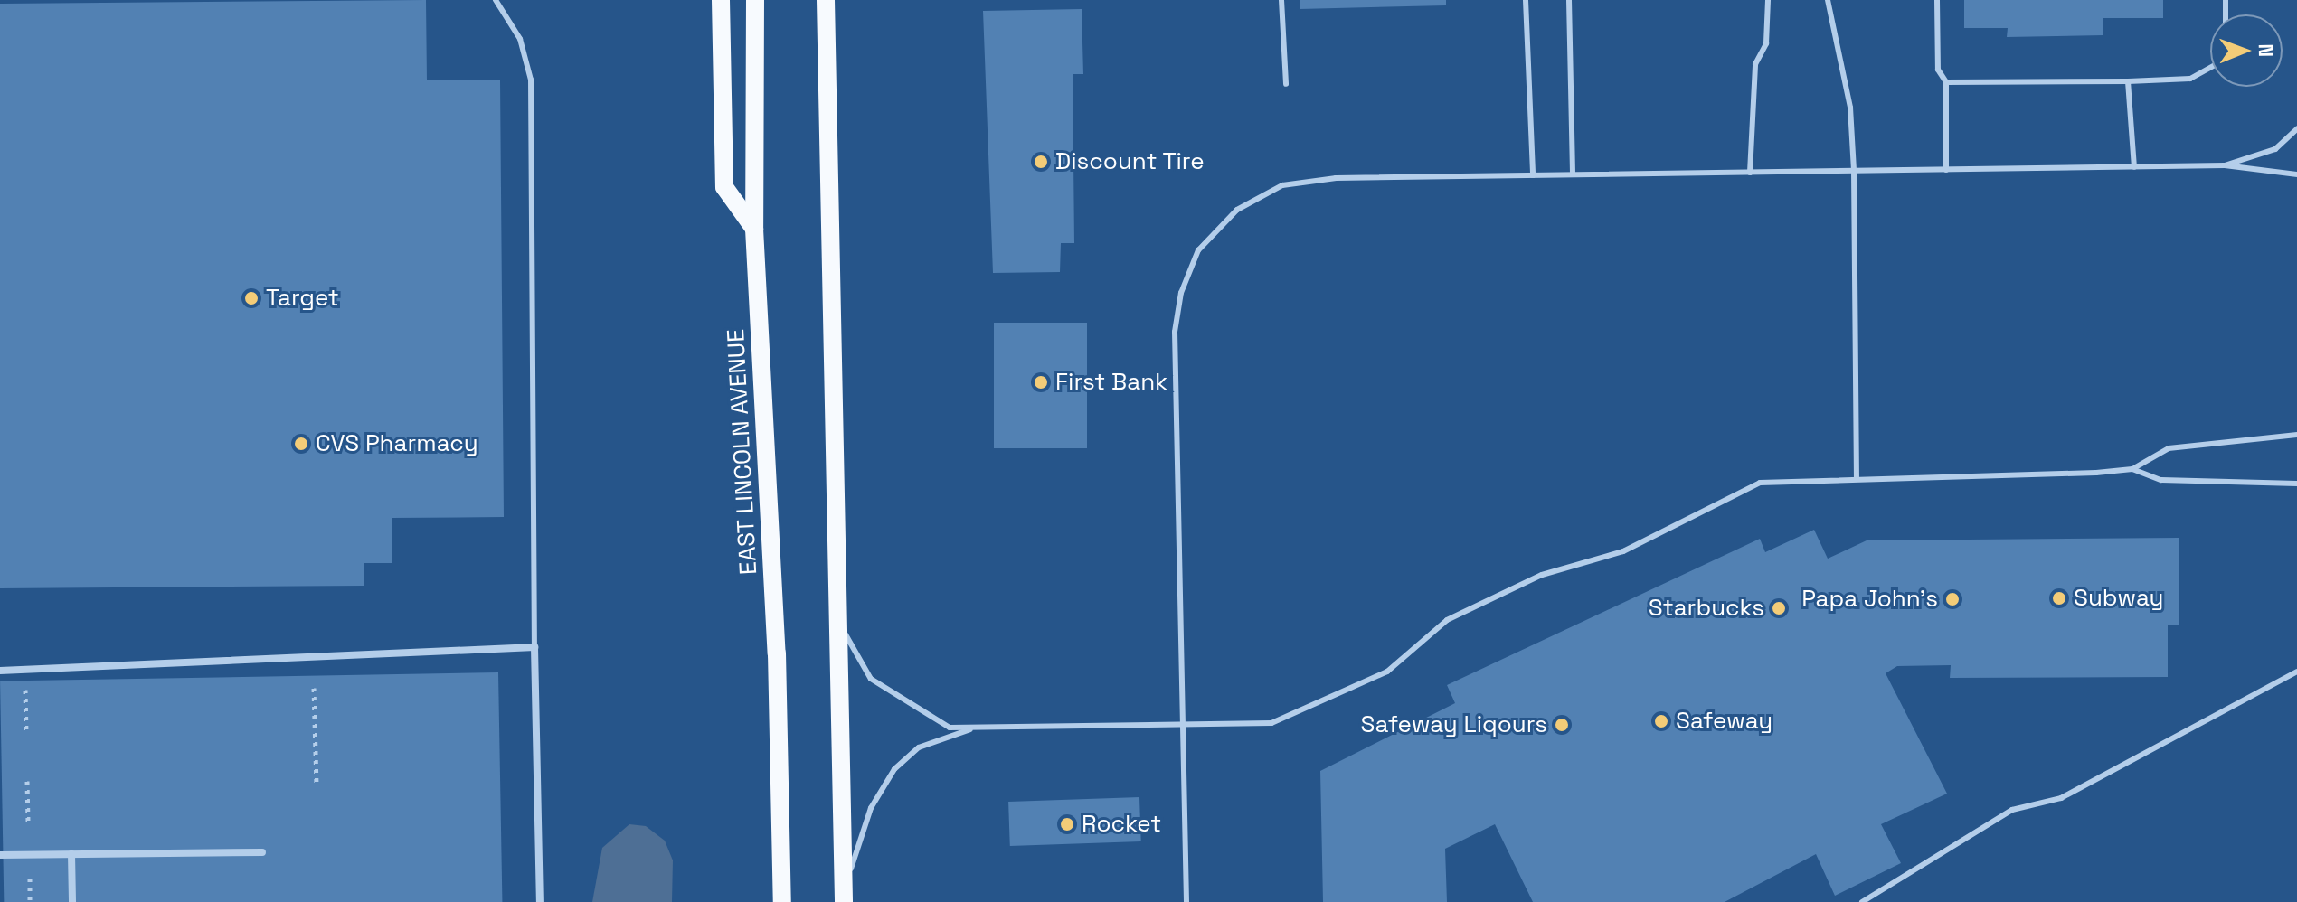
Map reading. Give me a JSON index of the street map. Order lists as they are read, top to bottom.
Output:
{
  "streets": {
    "main road": ["EAST LINCOLN AVENUE"]
  },
  "places": [
    "Discount Tire",
    "Target",
    "First Bank",
    "CVS Pharmacy",
    "Subway",
    "Papa John's",
    "Starbucks",
    "Safeway",
    "Safeway Liqours",
    "Rocket"
  ],
  "north": "right"
}
